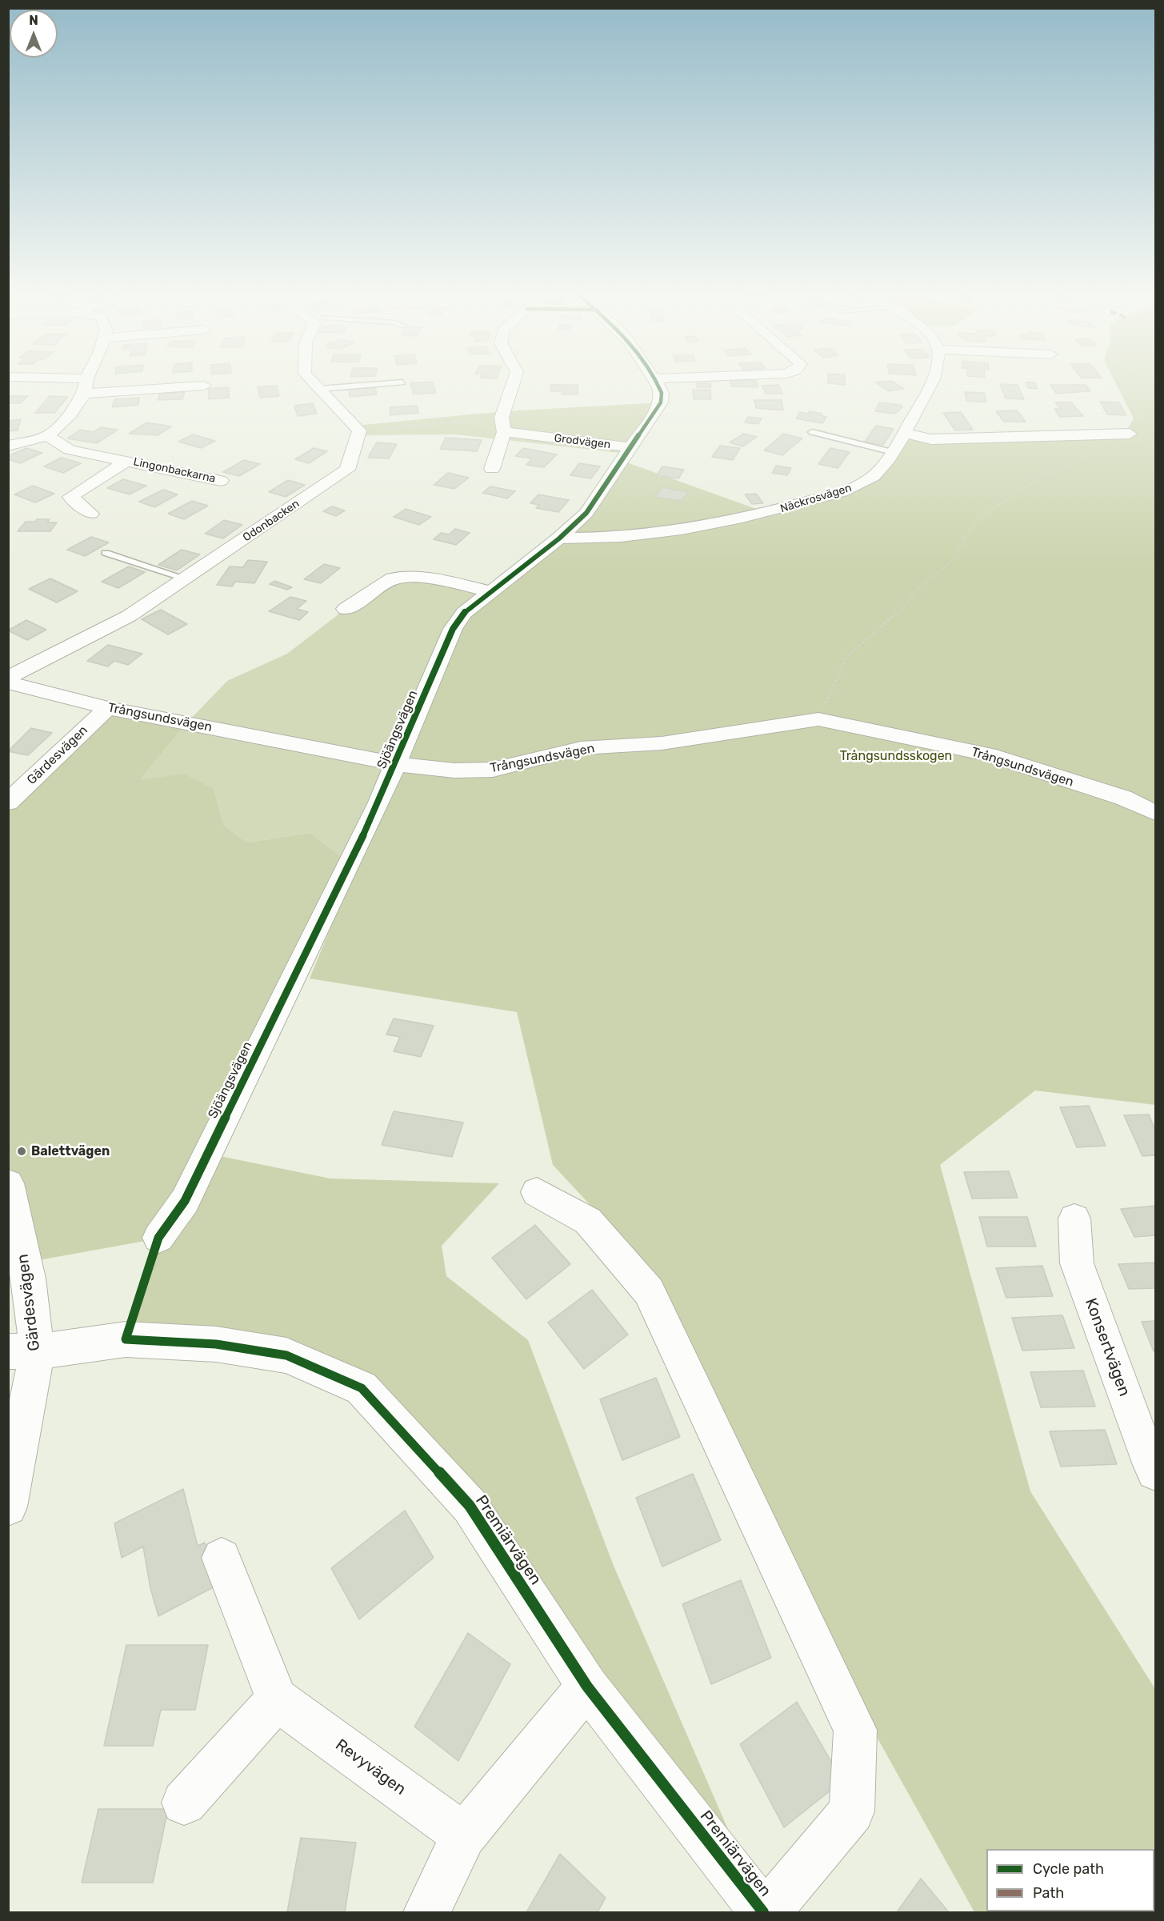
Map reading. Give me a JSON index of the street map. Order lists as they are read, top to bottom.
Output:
{
  "streets": {
    "street": [
      "Grodvägen",
      "Lingonbackarna",
      "Näckrosvägen",
      "Odonbacken",
      "Trångsundsvägen",
      "Sjöängsvägen",
      "Gärdesvägen",
      "Konsertvägen",
      "Premiärvägen",
      "Revyvägen"
    ]
  },
  "crossings": [
    ["Grodvägen", "Sjöängsvägen"],
    ["Näckrosvägen", "Sjöängsvägen"],
    ["Trångsundsvägen", "Sjöängsvägen"],
    ["Trångsundsvägen", "Gärdesvägen"],
    ["Gärdesvägen", "Premiärvägen"]
  ],
  "parks": ["Trångsundsskogen"],
  "places": ["Balettvägen"],
  "legend": ["Cycle path", "Path"],
  "north": "top"
}
